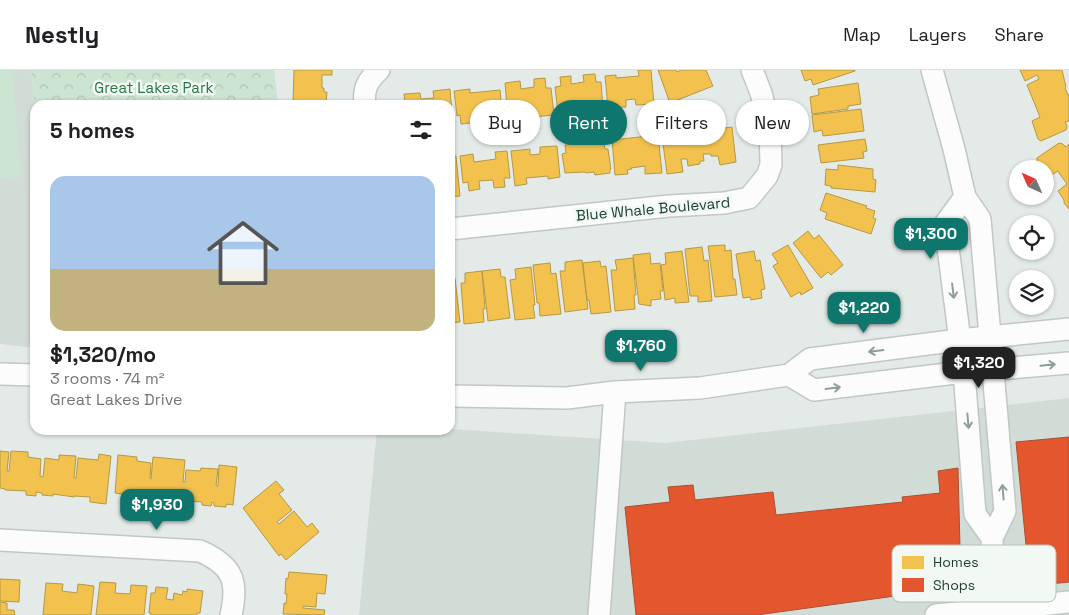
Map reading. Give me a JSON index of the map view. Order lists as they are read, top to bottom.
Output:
{
  "streets": {
    "street": ["Blue Whale Boulevard"]
  },
  "parks": ["Great Lakes Park"],
  "legend": ["Homes", "Shops"],
  "north": "top left",
  "page": {
    "header": "Nestly",
    "nav": ["Map", "Layers", "Share"],
    "chip": [
      "Buy",
      "Rent",
      "Filters",
      "New"
    ],
    "heading": "5 homes",
    "list": [
      {
        "name": "$1,320/mo",
        "note": "3 rooms · 74 m² · Great Lakes Drive"
      }
    ],
    "price": [
      "$1,300",
      "$1,220",
      "$1,760",
      "$1,320",
      "$1,930"
    ]
  }
}
